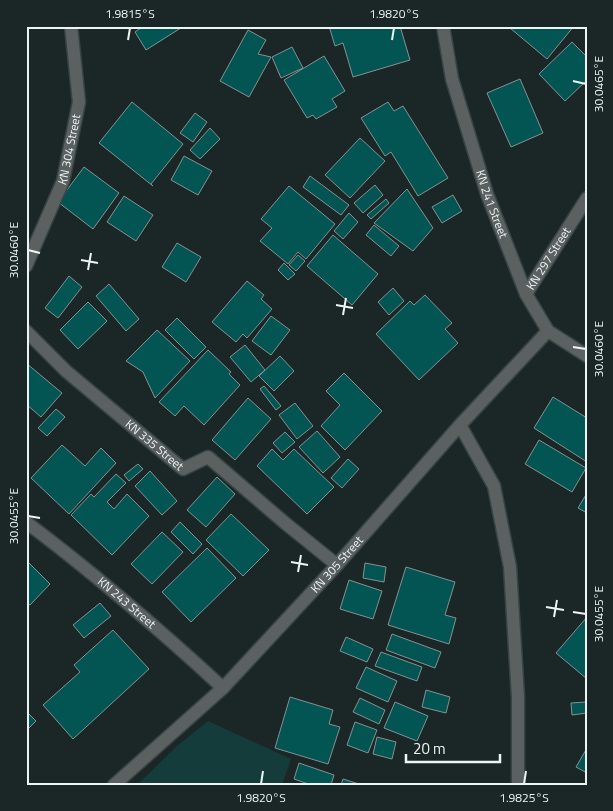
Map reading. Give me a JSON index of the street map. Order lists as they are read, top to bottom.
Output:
{
  "streets": {
    "street": [
      "KN 304 Street",
      "KN 241 Street",
      "KN 297 Street",
      "KN 335 Street",
      "KN 305 Street",
      "KN 243 Street"
    ]
  },
  "crossings": [
    ["KN 241 Street", "KN 297 Street"],
    ["KN 241 Street", "KN 305 Street"],
    ["KN 335 Street", "KN 305 Street"],
    ["KN 305 Street", "KN 243 Street"]
  ],
  "scale_bar": "20 m",
  "coordinates": [
    "1.9815°S",
    "1.9820°S",
    "30.0465°E",
    "30.0460°E",
    "30.0455°E",
    "1.9825°S"
  ]
}
